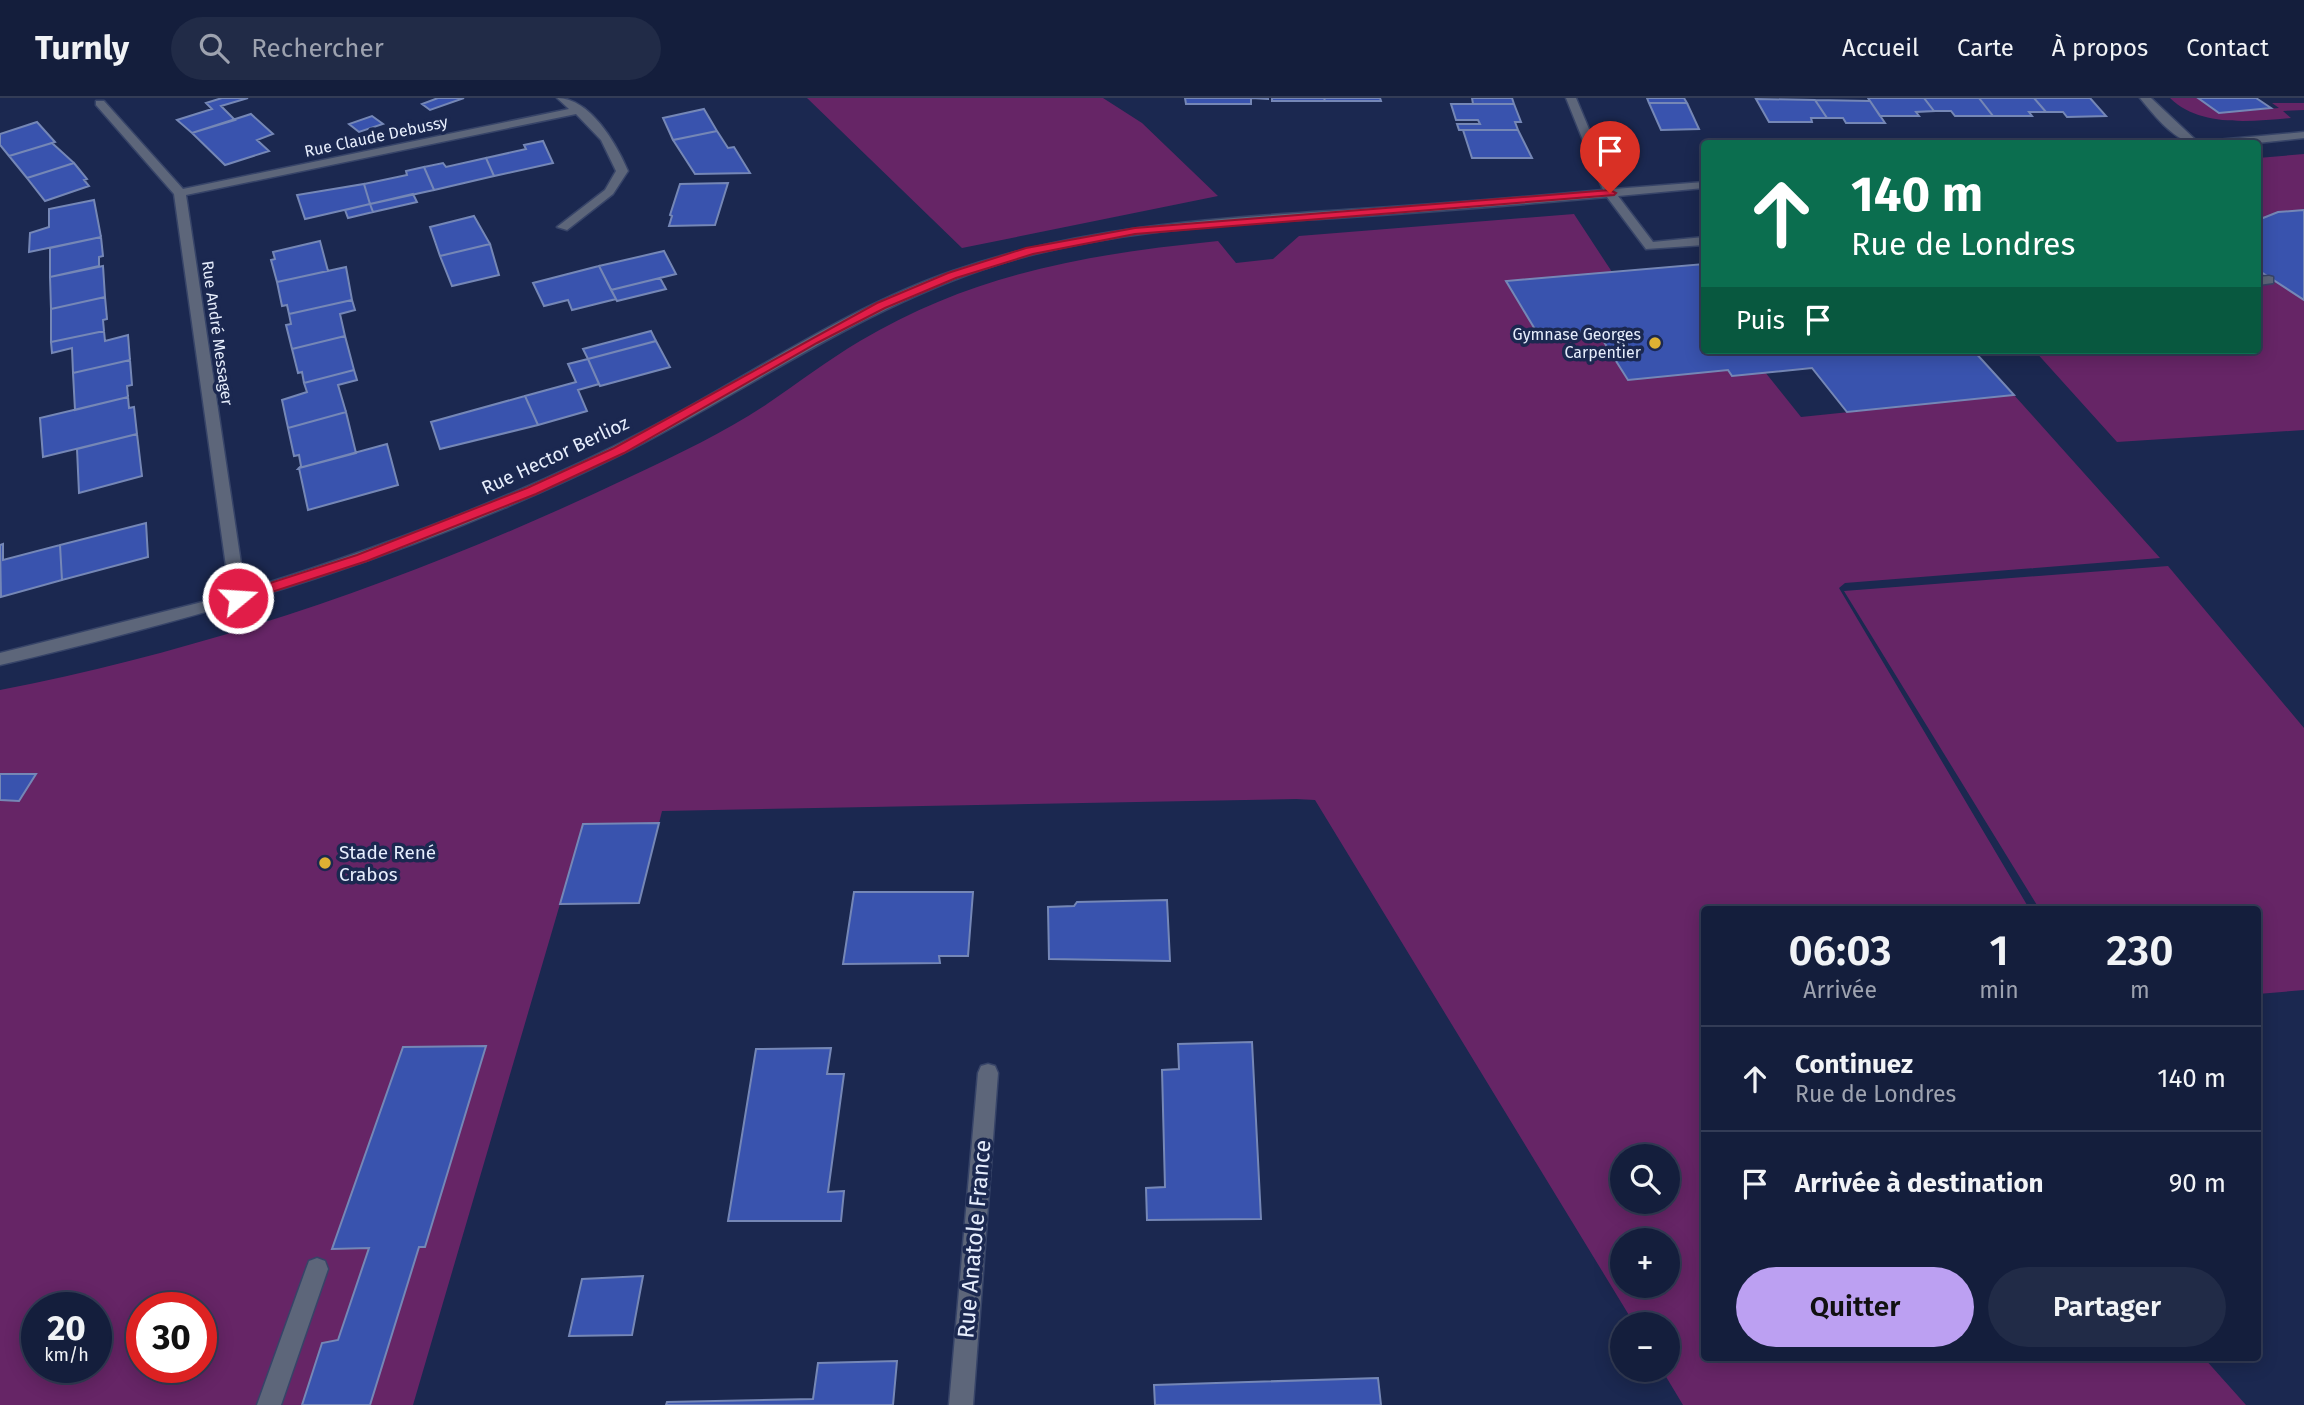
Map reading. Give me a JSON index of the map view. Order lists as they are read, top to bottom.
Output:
{
  "streets": {
    "street": [
      "Rue Claude Debussy",
      "Rue André Messager",
      "Rue Hector Berlioz",
      "Rue Anatole France"
    ]
  },
  "crossings": [
    ["Rue Claude Debussy", "Rue André Messager"],
    ["Rue André Messager", "Rue Hector Berlioz"]
  ],
  "places": ["Gymnase Georges Carpentier", "Stade René Crabos"],
  "page": {
    "header": "Turnly",
    "search": "Rechercher",
    "nav": [
      "Accueil",
      "Carte",
      "À propos",
      "Contact"
    ],
    "turn": ["140 m", "Rue de Londres"],
    "then": "Puis",
    "eta": [
      "06:03",
      "Arrivée",
      "1",
      "min",
      "230",
      "m"
    ],
    "list": [
      {
        "name": "Continuez",
        "note": "Rue de Londres",
        "value": "140 m"
      },
      {
        "name": "Arrivée à destination",
        "value": "90 m"
      }
    ],
    "map_buttons": ["+", "−"],
    "buttons": ["Quitter", "Partager"],
    "speed": "20 km/h",
    "limit": "30"
  }
}
